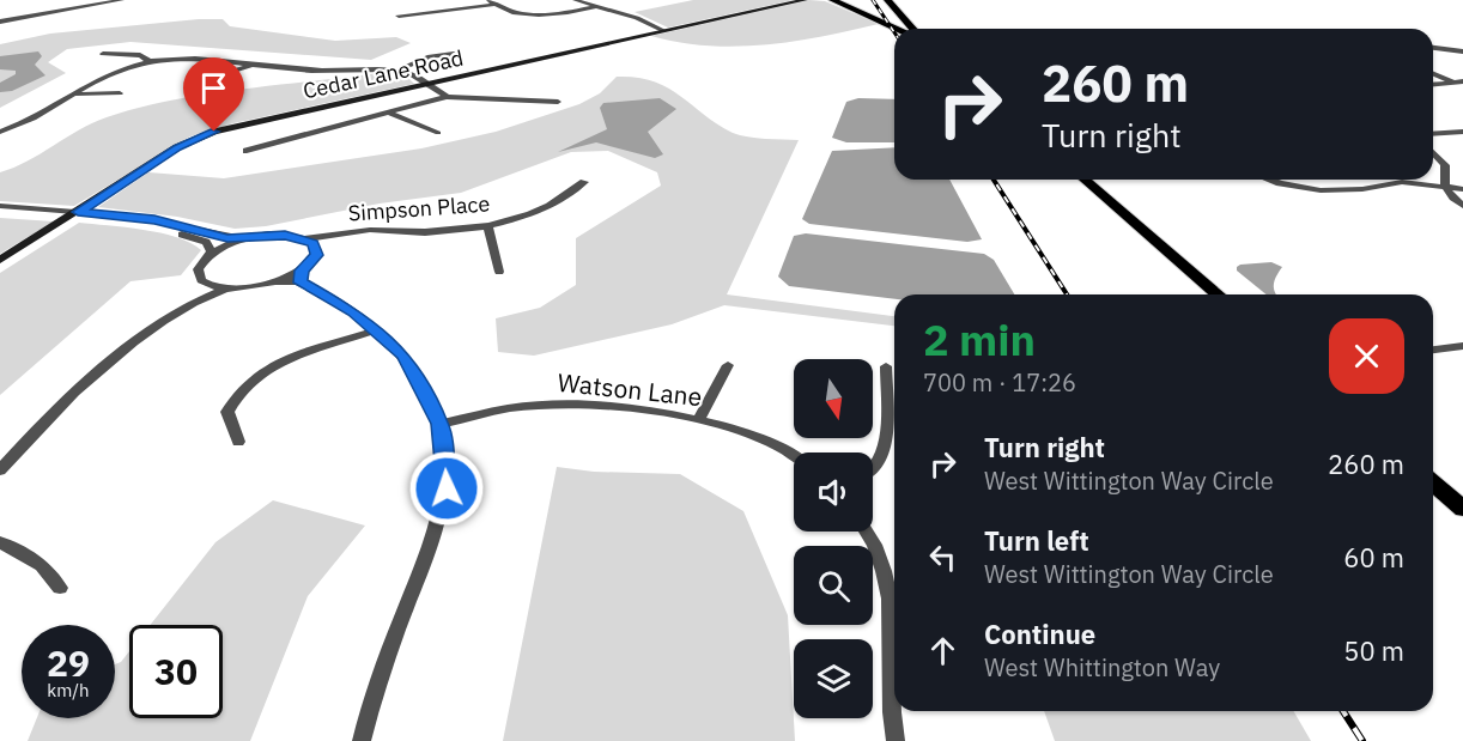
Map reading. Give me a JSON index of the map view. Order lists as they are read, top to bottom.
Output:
{
  "streets": {
    "street": ["Cedar Lane Road", "Simpson Place", "Watson Lane"]
  },
  "north": "bottom",
  "page": {
    "turn": ["260 m", "Turn right"],
    "heading": ["2 min", "700 m · 17:26"],
    "list": [
      {
        "name": "Turn right",
        "note": "West Wittington Way Circle",
        "value": "260 m"
      },
      {
        "name": "Turn left",
        "note": "West Wittington Way Circle",
        "value": "60 m"
      },
      {
        "name": "Continue",
        "note": "West Whittington Way",
        "value": "50 m"
      }
    ],
    "speed": "29 km/h",
    "limit": "30"
  }
}
